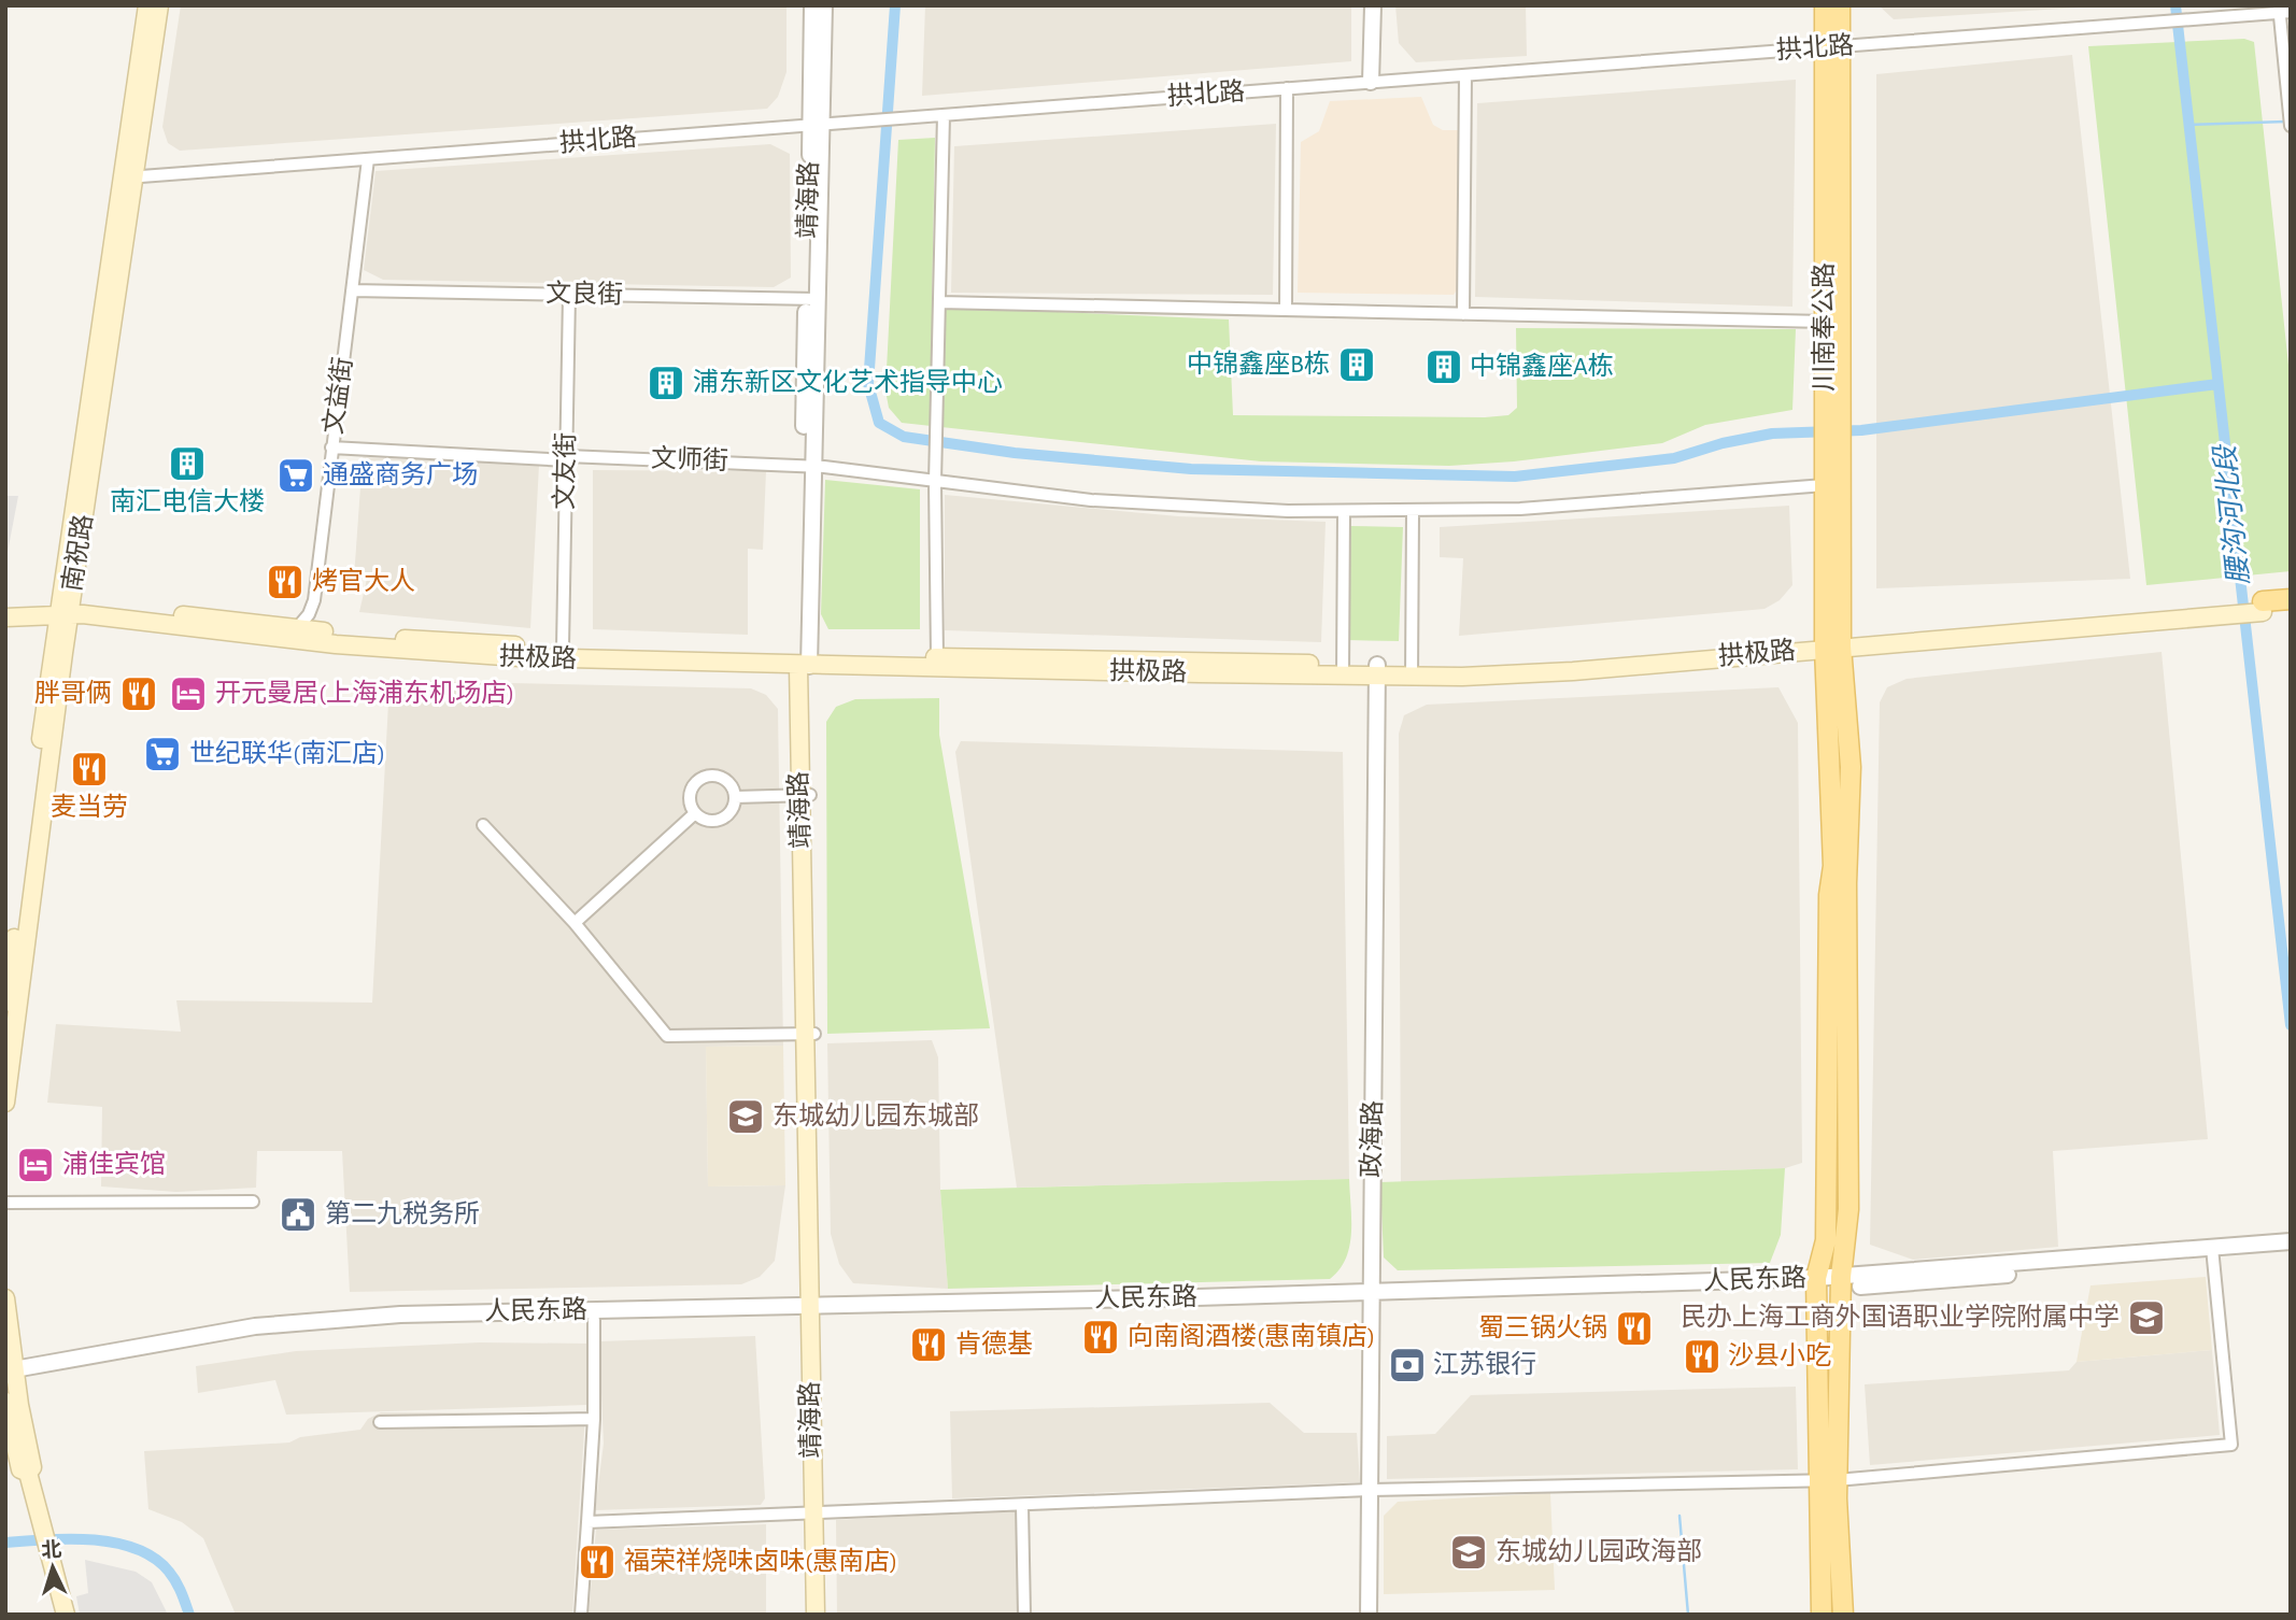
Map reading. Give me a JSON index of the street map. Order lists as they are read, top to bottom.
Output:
{
  "streets": {
    "main road": [
      "靖海路",
      "川南奉公路",
      "南祝路",
      "拱极路"
    ],
    "street": [
      "拱北路",
      "文良街",
      "文益街",
      "文师街",
      "文友街",
      "政海路",
      "人民东路"
    ]
  },
  "crossings": [
    ["拱北路", "靖海路"],
    ["拱北路", "川南奉公路"],
    ["拱北路", "文益街"],
    ["拱北路", "南祝路"],
    ["靖海路", "文良街"],
    ["靖海路", "文师街"],
    ["靖海路", "拱极路"],
    ["靖海路", "人民东路"],
    ["文良街", "文益街"],
    ["文良街", "文友街"],
    ["川南奉公路", "文师街"],
    ["川南奉公路", "拱极路"],
    ["文益街", "文师街"],
    ["文益街", "拱极路"],
    ["文师街", "文友街"],
    ["文友街", "拱极路"],
    ["南祝路", "拱极路"],
    ["拱极路", "政海路"],
    ["政海路", "人民东路"]
  ],
  "water": ["腰沟河北段"],
  "places": {
    "building": [
      "中锦鑫座B栋",
      "中锦鑫座A栋",
      "浦东新区文化艺术指导中心",
      "南汇电信大楼"
    ],
    "supermarket": ["通盛商务广场", "世纪联华(南汇店)"],
    "restaurant": [
      "烤官大人",
      "胖哥俩",
      "麦当劳",
      "蜀三锅火锅",
      "向南阁酒楼(惠南镇店)",
      "肯德基",
      "沙县小吃",
      "福荣祥烧味卤味(惠南店)"
    ],
    "hotel": ["开元曼居(上海浦东机场店)", "浦佳宾馆"],
    "school or university": ["东城幼儿园东城部", "民办上海工商外国语职业学院附属中学", "东城幼儿园政海部"],
    "public building": ["第二九税务所"],
    "bank": ["江苏银行"]
  },
  "north": "top"
}
